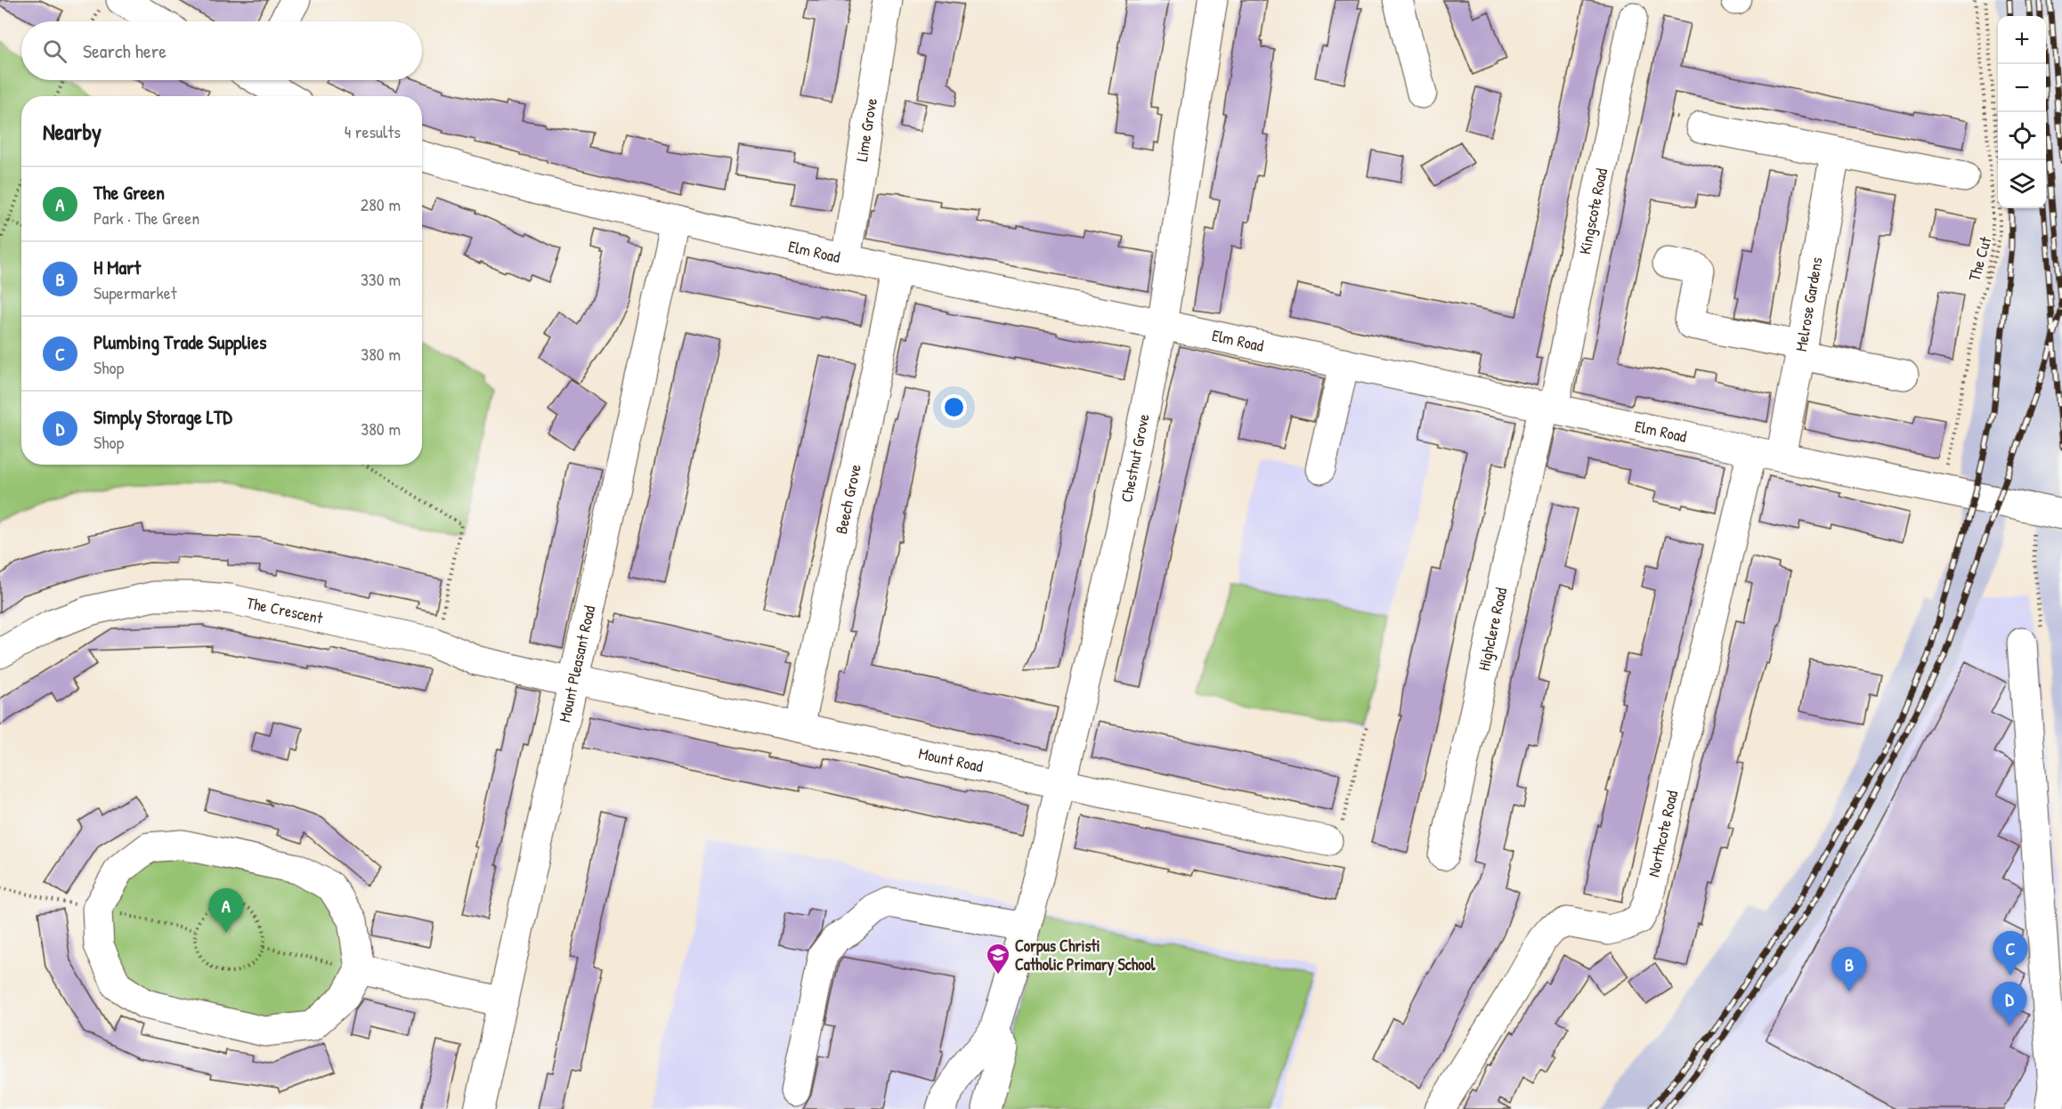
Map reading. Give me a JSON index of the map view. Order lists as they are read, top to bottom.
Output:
{
  "streets": {
    "street": [
      "Lime Grove",
      "Kingscote Road",
      "Elm Road",
      "Melrose Gardens",
      "Chestnut Grove",
      "Beech Grove",
      "The Crescent",
      "Highclere Road",
      "Mount Pleasant Road",
      "Mount Road",
      "Northcote Road"
    ],
    "path": ["The Cut"]
  },
  "crossings": [
    ["Lime Grove", "Elm Road"],
    ["Kingscote Road", "Elm Road"],
    ["Kingscote Road", "Highclere Road"],
    ["Elm Road", "The Cut"],
    ["Elm Road", "Melrose Gardens"],
    ["Elm Road", "Chestnut Grove"],
    ["Elm Road", "Beech Grove"],
    ["Elm Road", "Highclere Road"],
    ["Elm Road", "Mount Pleasant Road"],
    ["Elm Road", "Northcote Road"],
    ["Chestnut Grove", "Mount Road"],
    ["Beech Grove", "Mount Road"],
    ["The Crescent", "Mount Pleasant Road"],
    ["The Crescent", "Mount Road"],
    ["Mount Pleasant Road", "Mount Road"]
  ],
  "places": {
    "school or university": ["Corpus Christi Catholic Primary School"]
  },
  "page": {
    "map_buttons": ["+", "−"],
    "search": "Search here",
    "heading": ["Nearby", "4 results"],
    "list": [
      {
        "mark": "A",
        "name": "The Green",
        "note": "Park · The Green",
        "value": "280 m"
      },
      {
        "mark": "B",
        "name": "H Mart",
        "note": "Supermarket",
        "value": "330 m"
      },
      {
        "mark": "C",
        "name": "Plumbing Trade Supplies",
        "note": "Shop",
        "value": "380 m"
      },
      {
        "mark": "D",
        "name": "Simply Storage LTD",
        "note": "Shop",
        "value": "380 m"
      }
    ],
    "pins": [
      "A",
      "C",
      "B",
      "D"
    ]
  }
}
